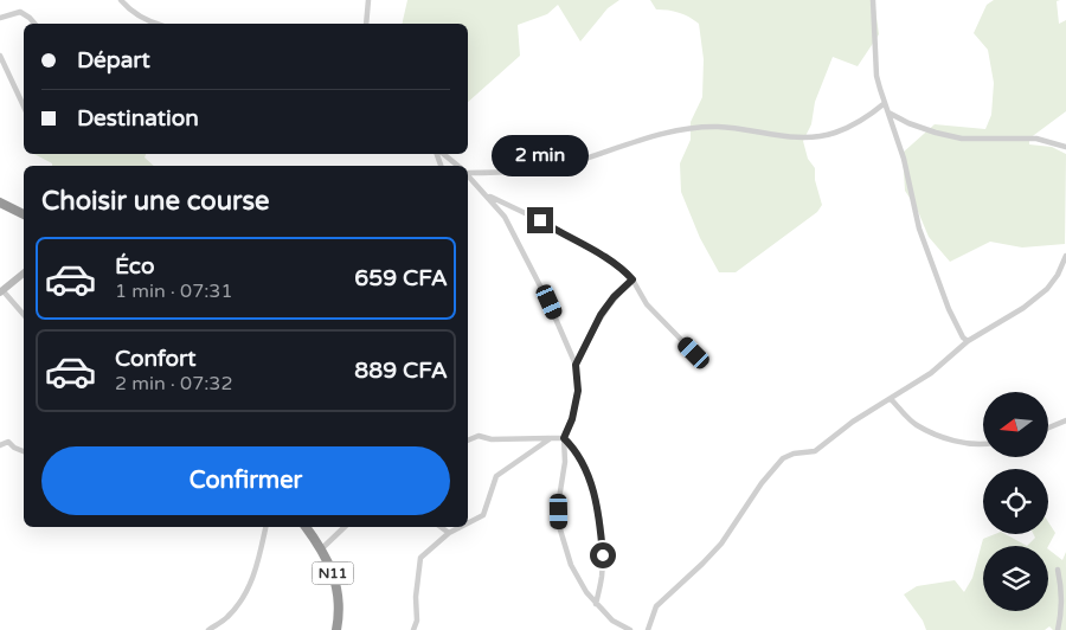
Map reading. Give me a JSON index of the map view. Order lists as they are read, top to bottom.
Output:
{
  "streets": {
    "highway": ["N11"]
  },
  "north": "left",
  "page": {
    "banner": ["Départ", "Destination"],
    "bubble": "2 min",
    "heading": "Choisir une course",
    "list": [
      {
        "name": "Éco",
        "note": "1 min · 07:31",
        "value": "659 CFA"
      },
      {
        "name": "Confort",
        "note": "2 min · 07:32",
        "value": "889 CFA"
      }
    ],
    "buttons": "Confirmer"
  }
}
